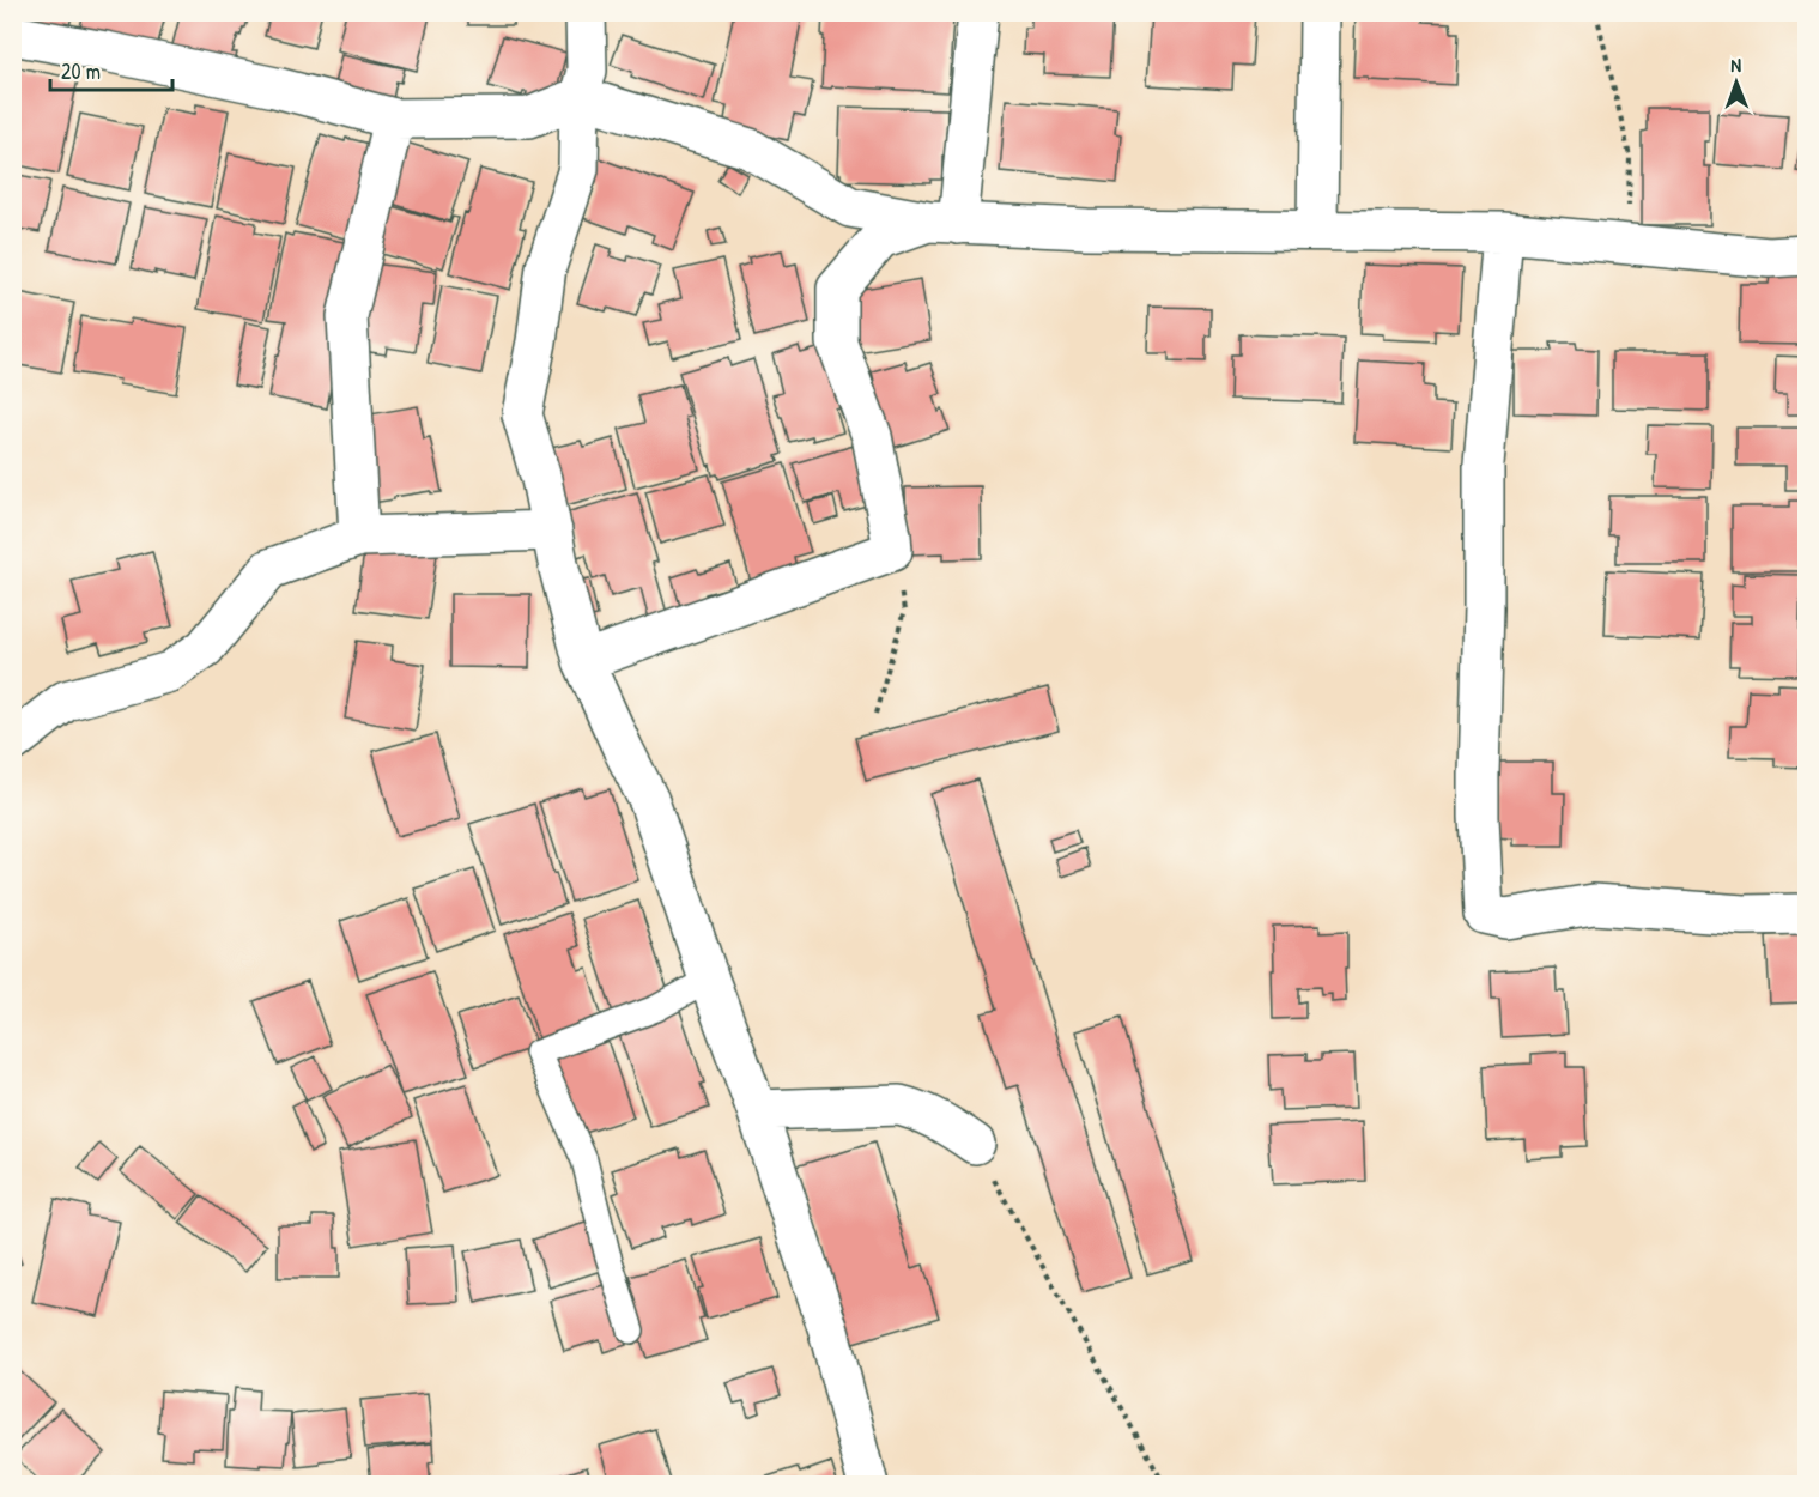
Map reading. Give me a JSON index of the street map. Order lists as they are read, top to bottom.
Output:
{
  "scale_bar": "20 m",
  "north": "top"
}
